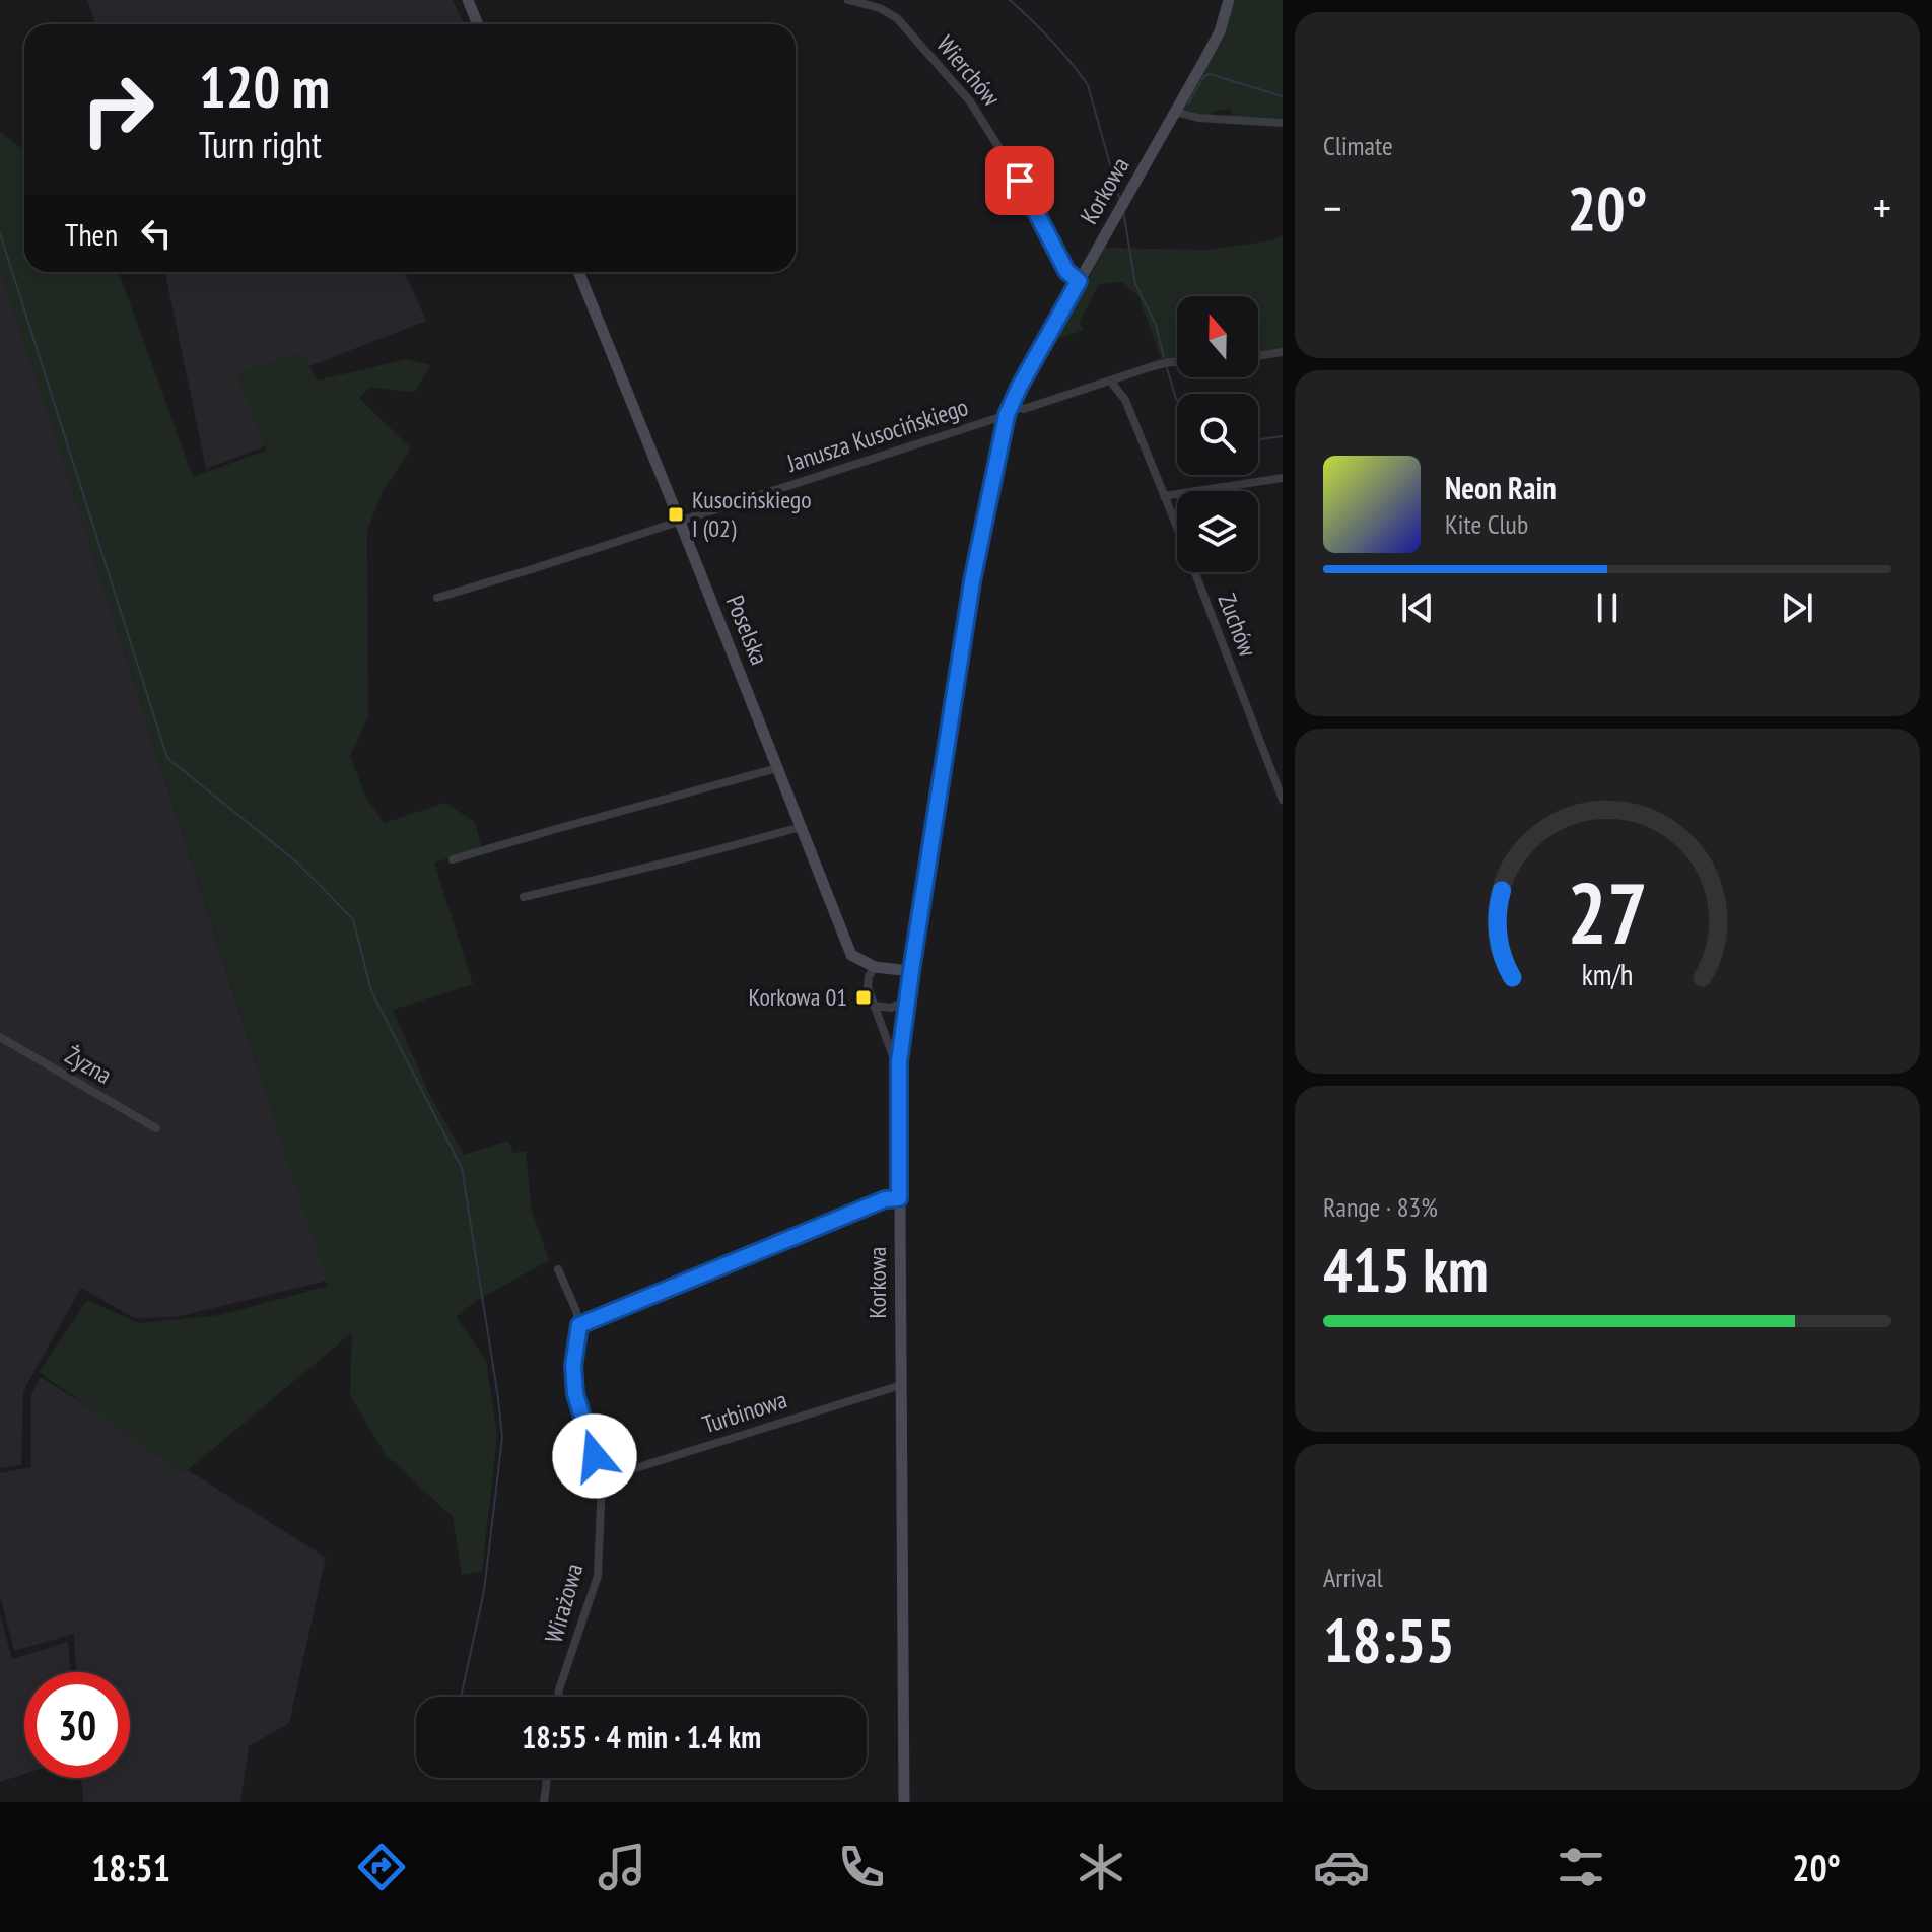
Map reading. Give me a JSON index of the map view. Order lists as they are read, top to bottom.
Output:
{
  "streets": {
    "street": [
      "Wierchów",
      "Korkowa",
      "Janusza Kusocińskiego",
      "Zuchów",
      "Poselska",
      "Żyzna",
      "Turbinowa",
      "Wirażowa"
    ]
  },
  "crossings": [
    ["Wierchów", "Korkowa"],
    ["Korkowa", "Janusza Kusocińskiego"],
    ["Korkowa", "Poselska"],
    ["Korkowa", "Turbinowa"],
    ["Janusza Kusocińskiego", "Zuchów"],
    ["Janusza Kusocińskiego", "Poselska"],
    ["Turbinowa", "Wirażowa"]
  ],
  "places": {
    "transit": ["Kusocińskiego I (02)", "Korkowa 01"]
  },
  "north": "top",
  "page": {
    "tile": [
      "Climate",
      ["Range · 83%", "415 km"],
      ["Arrival", "18:55"]
    ],
    "turn": ["120 m", "Turn right"],
    "heat": ["−", "20°", "+"],
    "then": "Then",
    "song": ["Neon Rain", "Kite Club"],
    "limit": "30",
    "trip": "18:55 · 4 min · 1.4 km",
    "tabs": ["18:51", "20°"],
    "gauge": ["27", "km/h"]
  }
}
